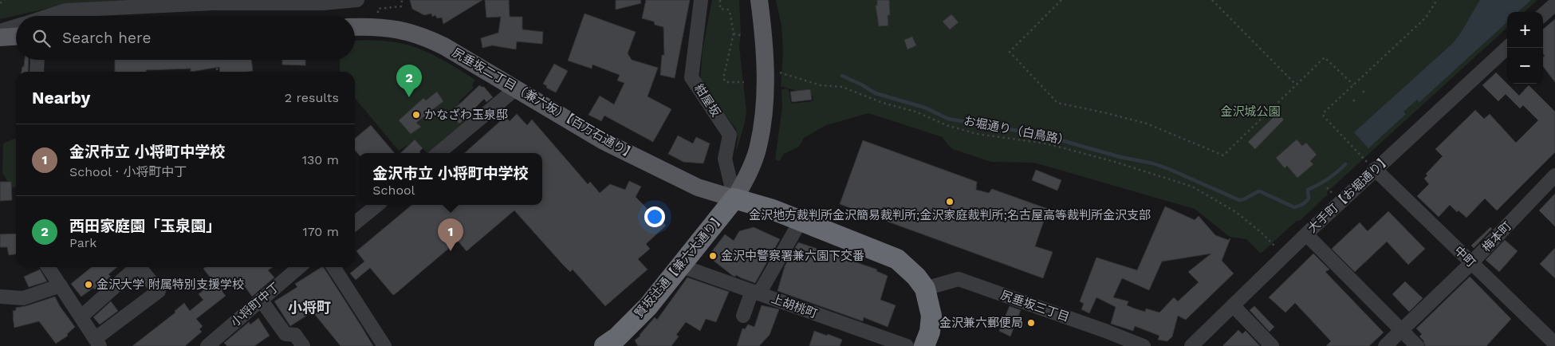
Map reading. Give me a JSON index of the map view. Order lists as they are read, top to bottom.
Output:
{
  "streets": {
    "highway": ["賢坂辻通【兼六大通り】"],
    "main road": ["尻垂坂二丁目（兼六坂）【百万石通り】"],
    "street": [
      "紺屋坂",
      "大手町【お堀通り】",
      "梅本町",
      "中町",
      "小将町中丁",
      "上胡桃町",
      "尻垂坂三丁目"
    ],
    "path": ["お堀通り（白鳥路）"]
  },
  "crossings": [
    ["紺屋坂", "尻垂坂二丁目（兼六坂）【百万石通り】"],
    ["紺屋坂", "賢坂辻通【兼六大通り】"],
    ["尻垂坂二丁目（兼六坂）【百万石通り】", "賢坂辻通【兼六大通り】"],
    ["大手町【お堀通り】", "中町"],
    ["梅本町", "中町"],
    ["賢坂辻通【兼六大通り】", "上胡桃町"]
  ],
  "districts": ["小将町"],
  "parks": ["金沢城公園"],
  "places": [
    "かなざわ玉泉邸",
    "金沢地方裁判所金沢簡易裁判所;金沢家庭裁判所;名古屋高等裁判所金沢支部",
    "金沢中警察署兼六園下交番",
    "金沢大学 附属特別支援学校",
    "金沢兼六郵便局"
  ],
  "page": {
    "map_buttons": ["+", "−"],
    "search": "Search here",
    "pins": ["2", "1"],
    "heading": ["Nearby", "2 results"],
    "list": [
      {
        "mark": "1",
        "name": "金沢市立 小将町中学校",
        "note": "School · 小将町中丁",
        "value": "130 m"
      },
      {
        "mark": "2",
        "name": "西田家庭園「玉泉園」",
        "note": "Park",
        "value": "170 m"
      }
    ],
    "popup": ["金沢市立 小将町中学校", "School"]
  }
}
